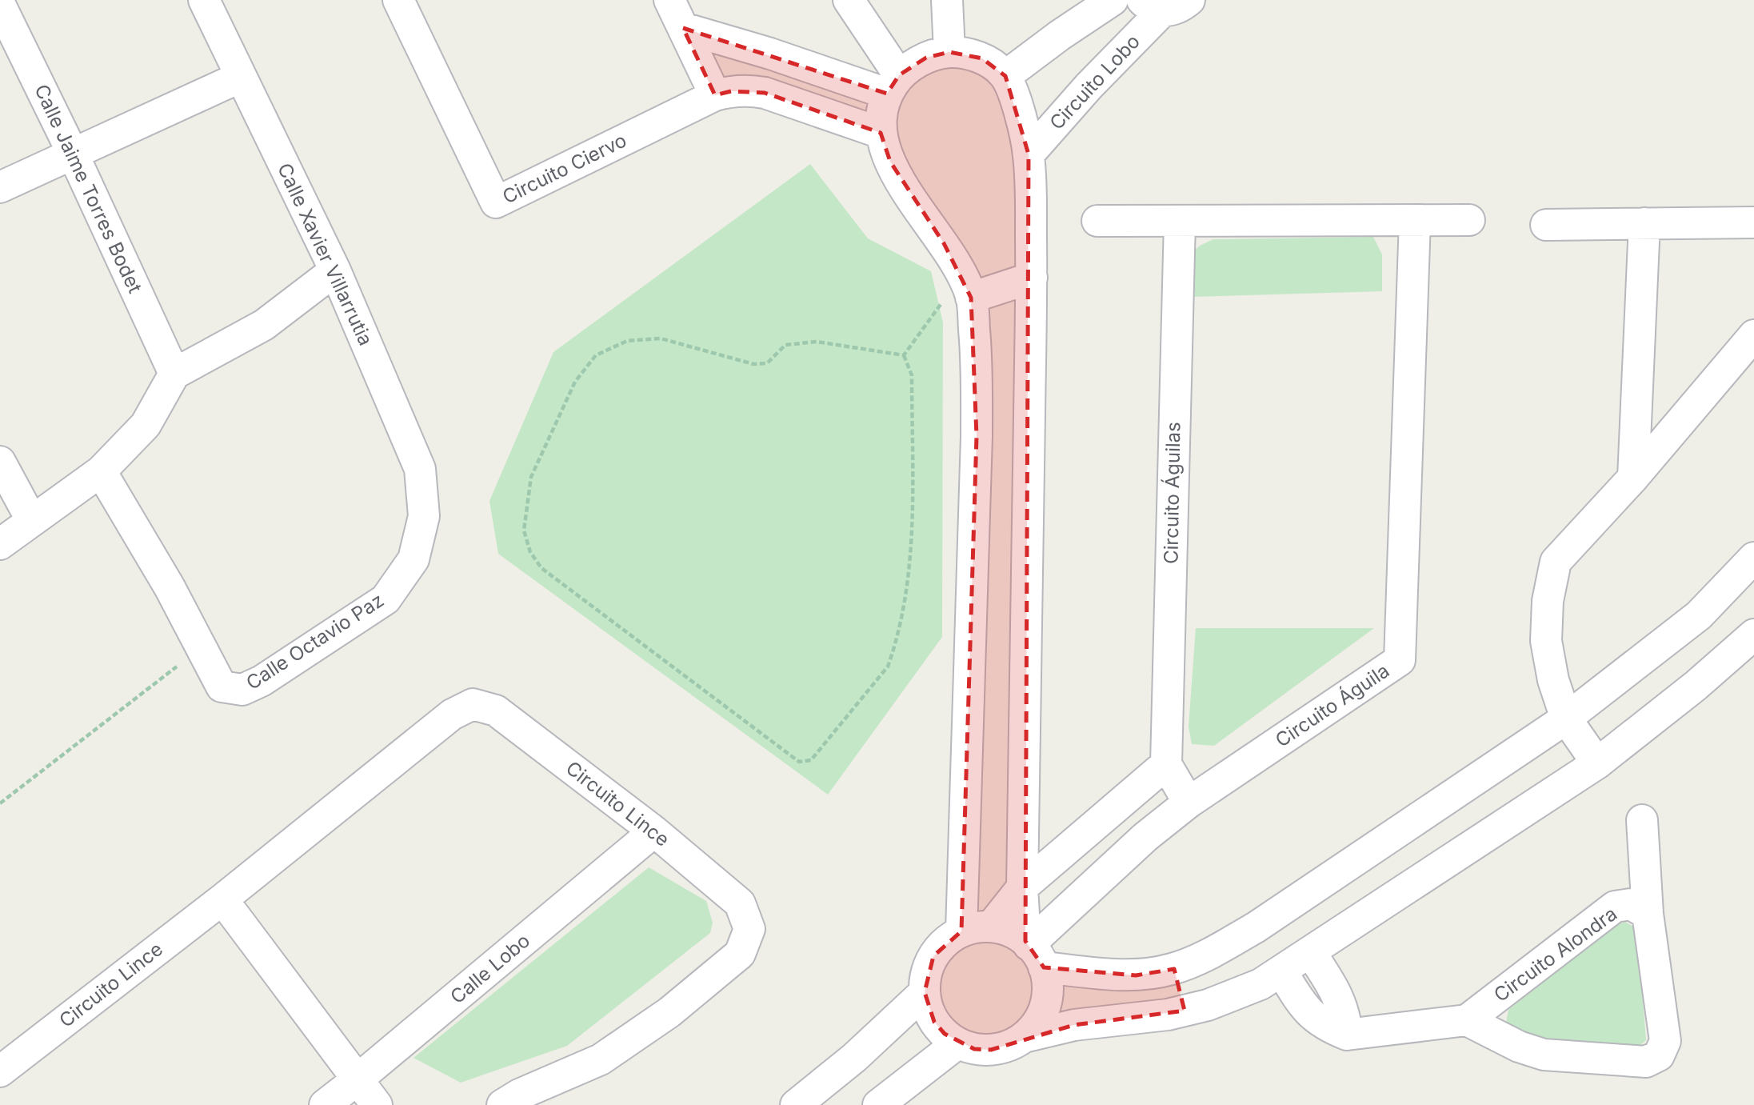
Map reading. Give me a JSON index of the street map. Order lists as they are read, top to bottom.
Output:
{
  "streets": {
    "street": [
      "Circuito Lobo",
      "Circuito Ciervo",
      "Calle Jaime Torres Bodet",
      "Calle Xavier Villarrutia",
      "Circuito Águilas",
      "Calle Octavio Paz",
      "Circuito Águila",
      "Circuito Lince",
      "Circuito Alondra",
      "Calle Lobo"
    ]
  },
  "crossings": [
    ["Calle Xavier Villarrutia", "Calle Octavio Paz"],
    ["Circuito Lince", "Calle Lobo"]
  ]
}
